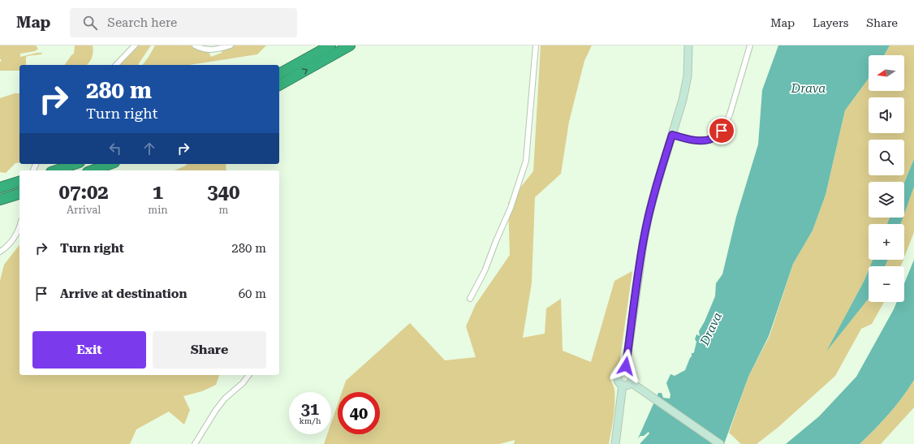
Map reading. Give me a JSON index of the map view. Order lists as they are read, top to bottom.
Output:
{
  "water": ["Drava"],
  "north": "left",
  "page": {
    "header": "Map",
    "search": "Search here",
    "nav": ["Map", "Layers", "Share"],
    "map_buttons": ["+", "−"],
    "turn": ["280 m", "Turn right"],
    "eta": [
      "07:02",
      "Arrival",
      "1",
      "min",
      "340",
      "m"
    ],
    "list": [
      {
        "name": "Turn right",
        "value": "280 m"
      },
      {
        "name": "Arrive at destination",
        "value": "60 m"
      }
    ],
    "buttons": ["Exit", "Share"],
    "speed": "31 km/h",
    "limit": "40"
  }
}
